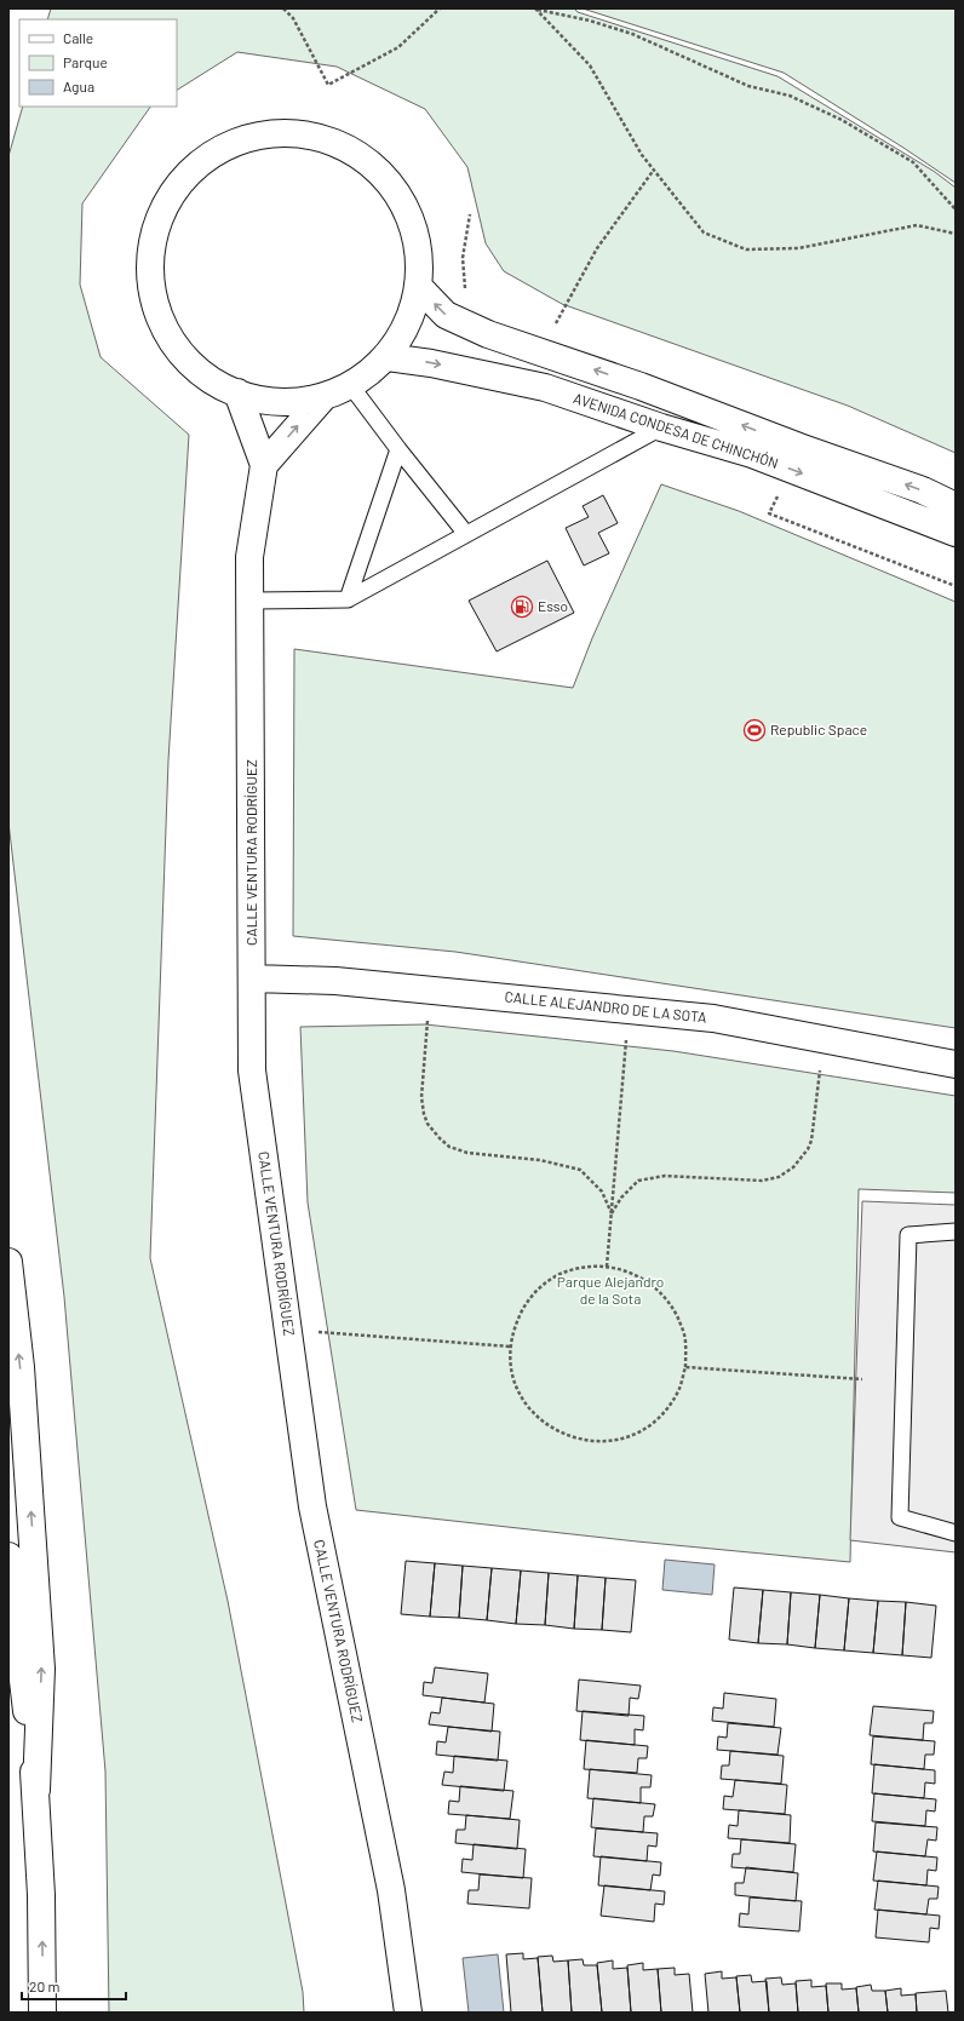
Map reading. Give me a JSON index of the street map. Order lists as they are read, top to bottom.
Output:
{
  "streets": {
    "main road": ["AVENIDA CONDESA DE CHINCHÓN", "CALLE VENTURA RODRÍGUEZ", "CALLE ALEJANDRO DE LA SOTA"]
  },
  "crossings": [
    ["CALLE VENTURA RODRÍGUEZ", "CALLE ALEJANDRO DE LA SOTA"]
  ],
  "parks": ["Parque Alejandro de la Sota"],
  "places": {
    "fuel station": ["Esso"],
    "sports": ["Republic Space"]
  },
  "legend": ["Calle", "Parque", "Agua"],
  "scale_bar": "20 m"
}
